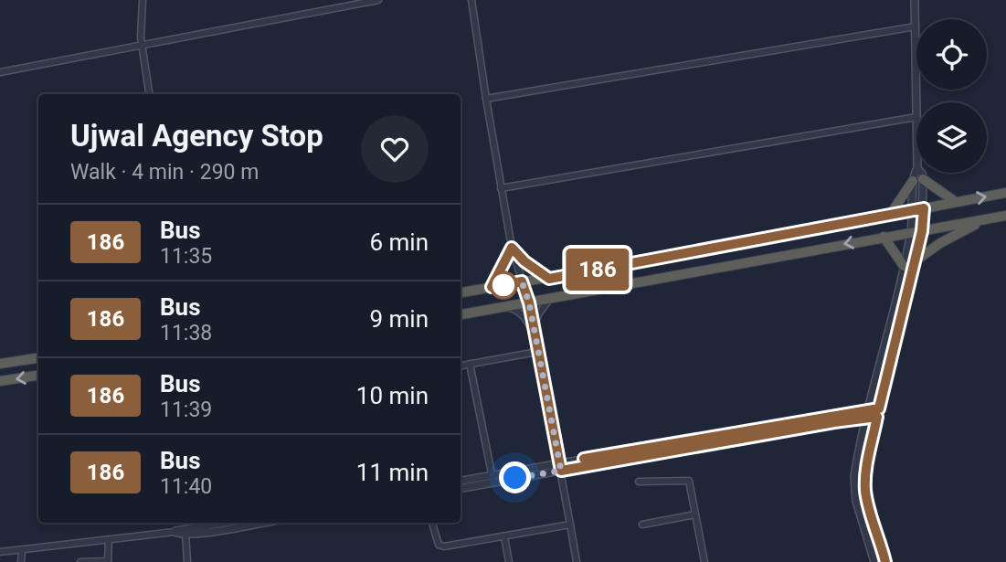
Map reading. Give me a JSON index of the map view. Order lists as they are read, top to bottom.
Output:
{
  "lines": ["bus line 186"],
  "page": {
    "on_map": "186",
    "heading": ["Ujwal Agency Stop", "Walk · 4 min · 290 m"],
    "list": [
      {
        "mark": "186",
        "name": "Bus",
        "note": "11:35",
        "value": "6 min"
      },
      {
        "mark": "186",
        "name": "Bus",
        "note": "11:38",
        "value": "9 min"
      },
      {
        "mark": "186",
        "name": "Bus",
        "note": "11:39",
        "value": "10 min"
      },
      {
        "mark": "186",
        "name": "Bus",
        "note": "11:40",
        "value": "11 min"
      }
    ]
  }
}
